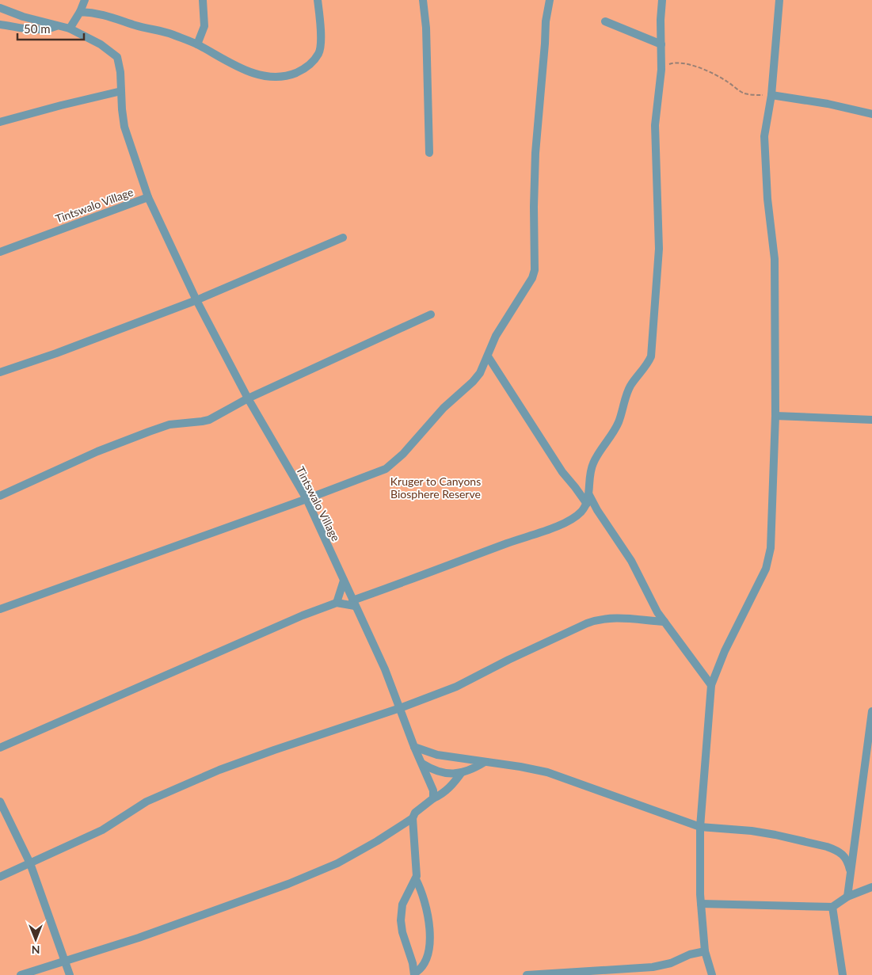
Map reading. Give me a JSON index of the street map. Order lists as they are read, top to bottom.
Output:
{
  "streets": {
    "street": ["Tintswalo Village"]
  },
  "parks": ["Kruger to Canyons Biosphere Reserve"],
  "scale_bar": "50 m",
  "north": "bottom"
}
